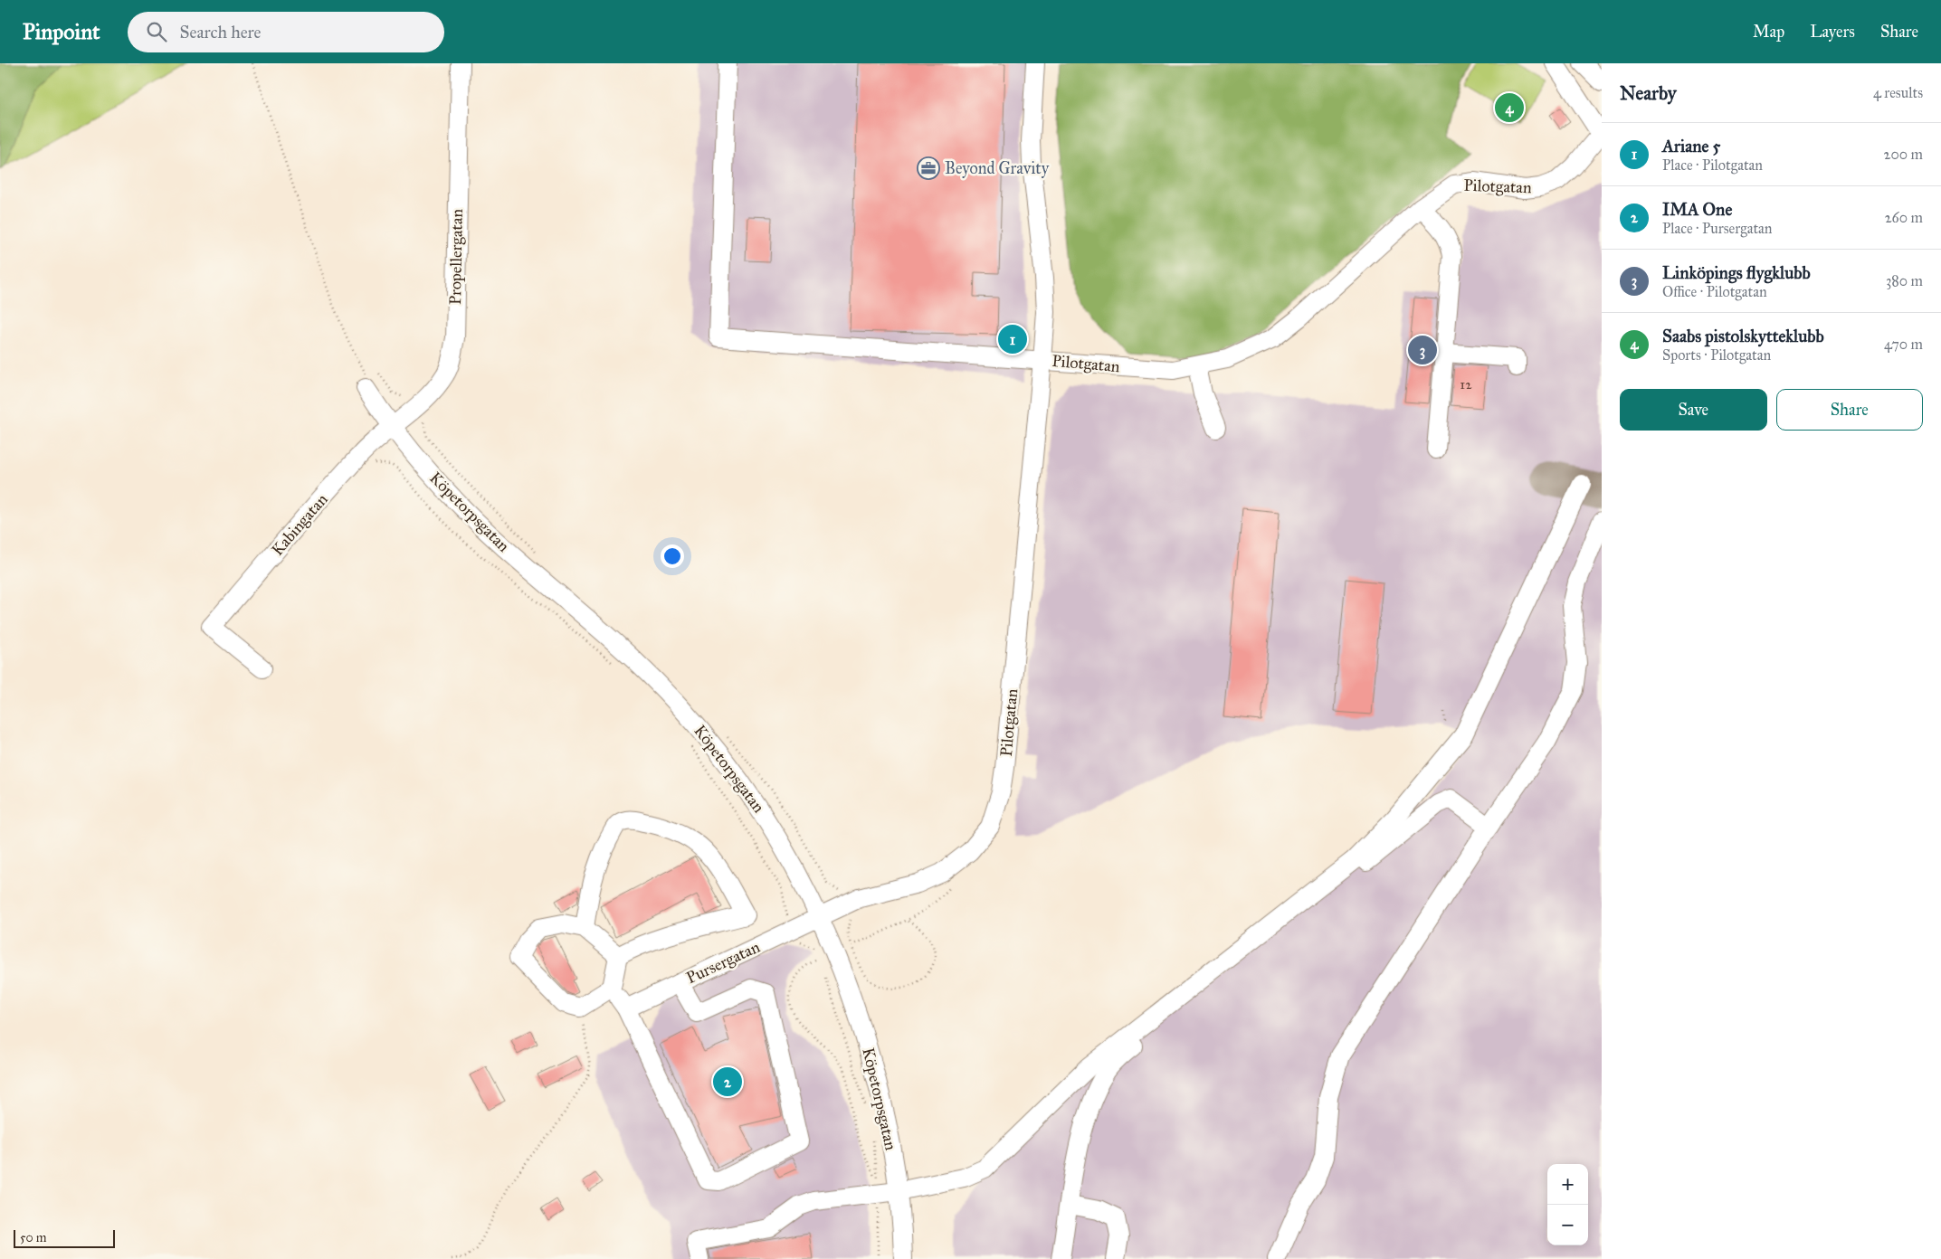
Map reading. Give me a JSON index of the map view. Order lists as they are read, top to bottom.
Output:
{
  "streets": {
    "street": [
      "Pilotgatan",
      "Propellergatan",
      "Köpetorpsgatan",
      "Kabingatan",
      "Pursergatan"
    ]
  },
  "crossings": [
    ["Pilotgatan", "Köpetorpsgatan"],
    ["Pilotgatan", "Pursergatan"],
    ["Propellergatan", "Köpetorpsgatan"],
    ["Propellergatan", "Kabingatan"],
    ["Köpetorpsgatan", "Kabingatan"],
    ["Köpetorpsgatan", "Pursergatan"]
  ],
  "places": {
    "office": ["Beyond Gravity"]
  },
  "house_numbers": ["12"],
  "scale_bar": "50 m",
  "page": {
    "header": "Pinpoint",
    "search": "Search here",
    "nav": ["Map", "Layers", "Share"],
    "heading": ["Nearby", "4 results"],
    "pins": [
      "4",
      "1",
      "3",
      "2"
    ],
    "list": [
      {
        "mark": "1",
        "name": "Ariane 5",
        "note": "Place · Pilotgatan",
        "value": "200 m"
      },
      {
        "mark": "2",
        "name": "IMA One",
        "note": "Place · Pursergatan",
        "value": "260 m"
      },
      {
        "mark": "3",
        "name": "Linköpings flygklubb",
        "note": "Office · Pilotgatan",
        "value": "380 m"
      },
      {
        "mark": "4",
        "name": "Saabs pistolskytteklubb",
        "note": "Sports · Pilotgatan",
        "value": "470 m"
      }
    ],
    "buttons": ["Save", "Share"],
    "map_buttons": ["+", "−"],
    "scale": "50 m"
  }
}
